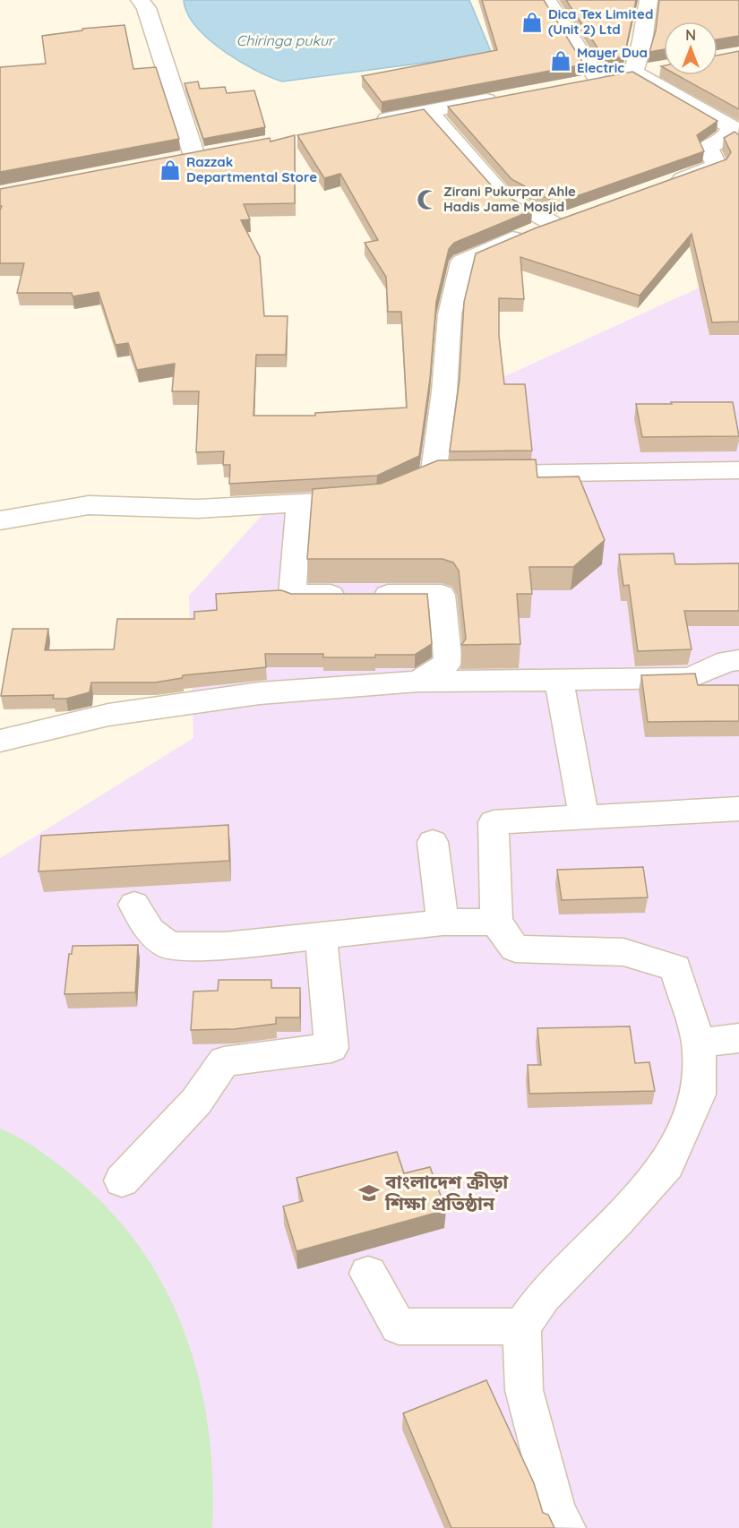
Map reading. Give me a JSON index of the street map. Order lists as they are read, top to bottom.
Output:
{
  "water": ["Chiringa pukur"],
  "places": {
    "shop": ["Dica Tex Limited (Unit 2) Ltd", "Mayer Dua Electric", "Razzak Departmental Store"],
    "mosque": ["Zirani Pukurpar Ahle Hadis Jame Mosjid"],
    "school or university": ["বাংলাদেশ ক্রীড়া শিক্ষা প্রতিষ্ঠান"]
  },
  "north": "top"
}
